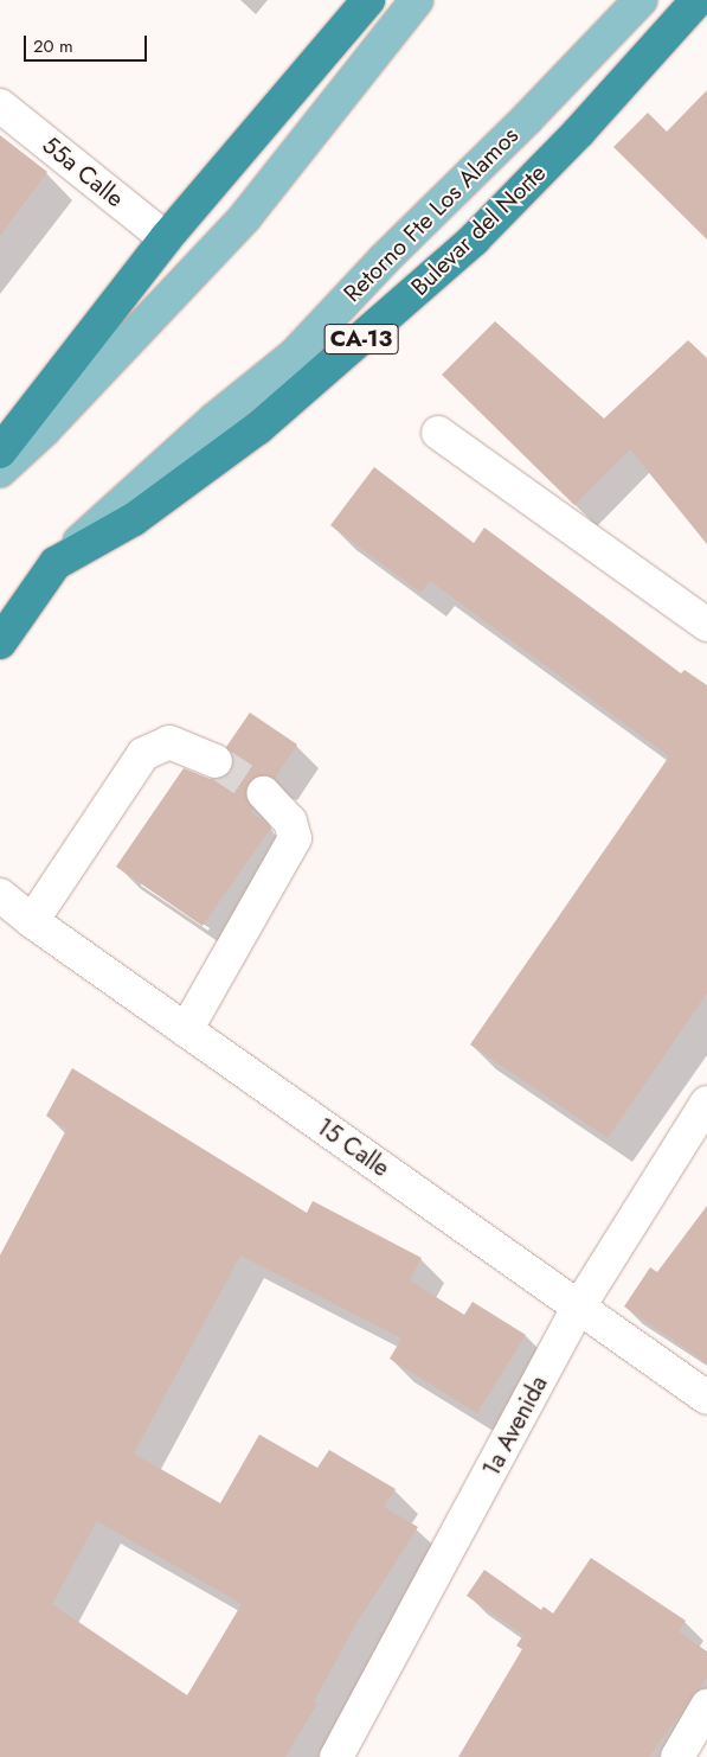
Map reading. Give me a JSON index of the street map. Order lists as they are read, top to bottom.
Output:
{
  "streets": {
    "highway": ["Bulevar del Norte", "CA-13"],
    "main road": ["Retorno Fte Los Alamos"],
    "street": ["55a Calle", "15 Calle", "1a Avenida"]
  },
  "crossings": [
    ["Retorno Fte Los Alamos", "Bulevar del Norte"],
    ["15 Calle", "1a Avenida"]
  ],
  "scale_bar": "20 m"
}
